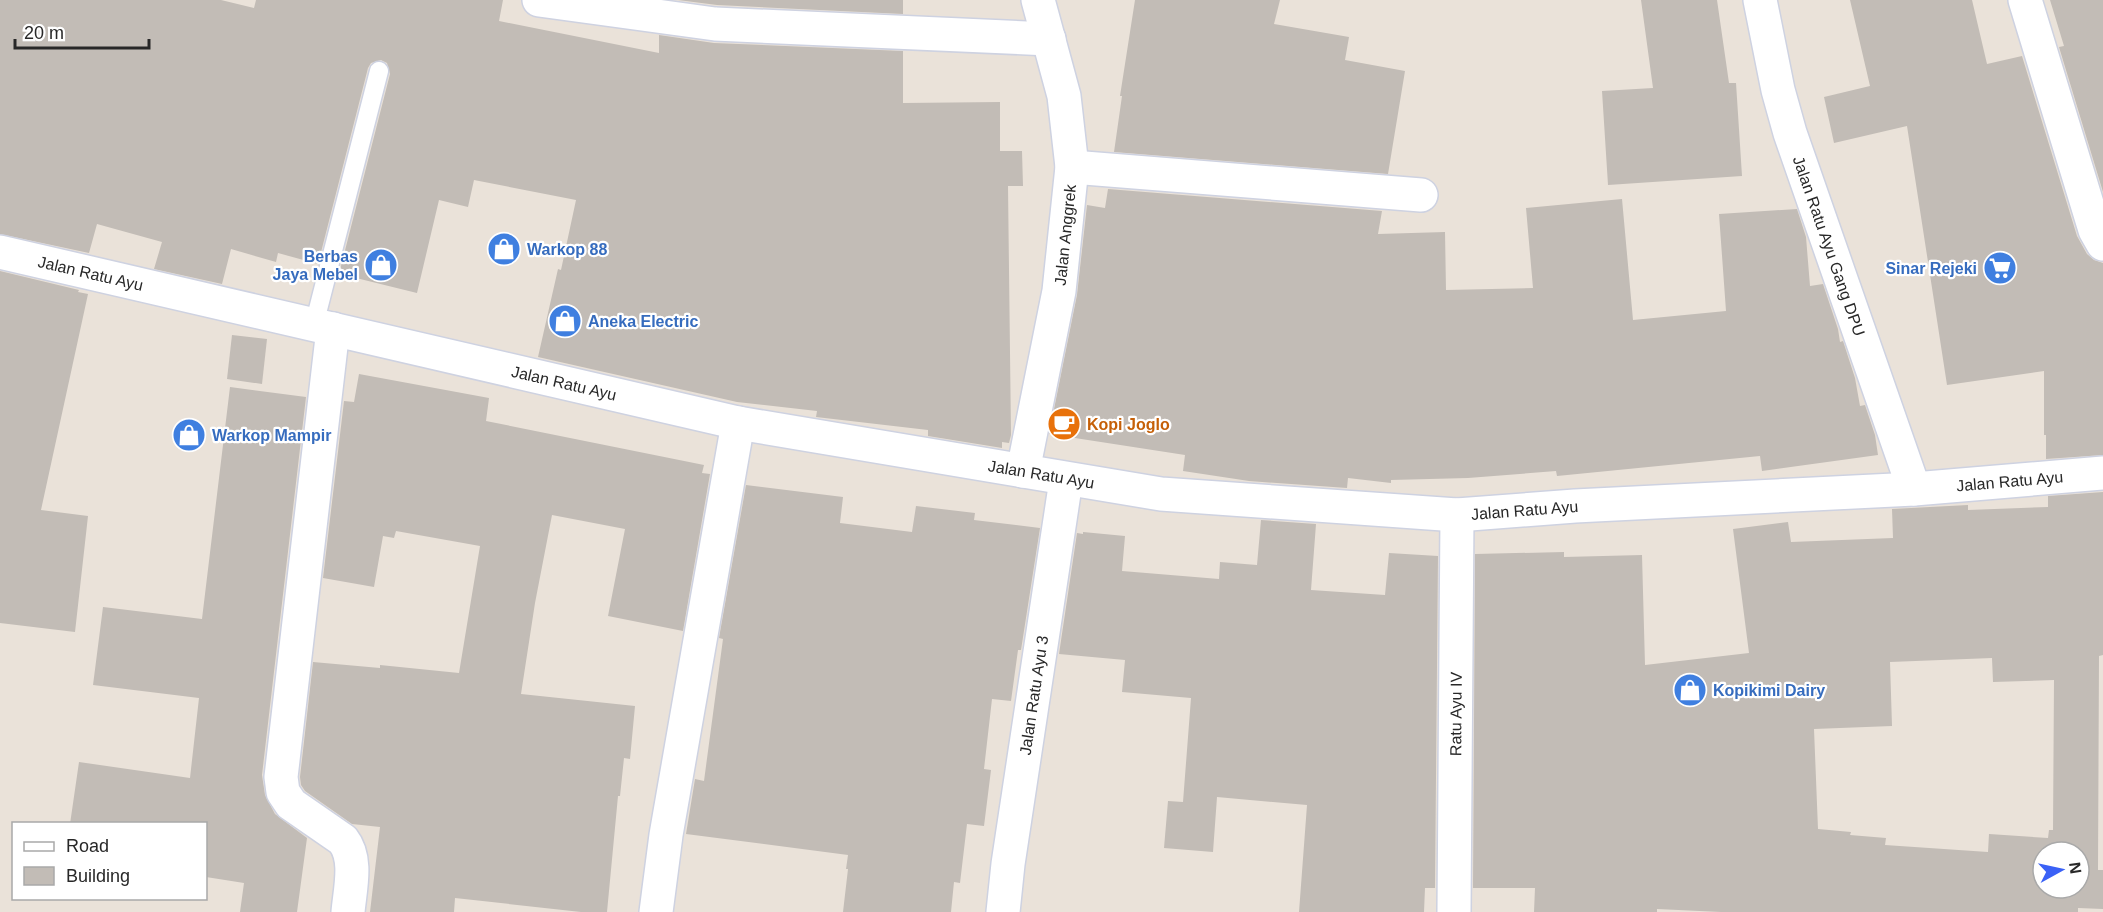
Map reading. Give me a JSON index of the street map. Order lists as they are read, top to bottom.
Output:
{
  "streets": {
    "street": [
      "Jalan Anggrek",
      "Jalan Ratu Ayu Gang DPU",
      "Jalan Ratu Ayu",
      "Jalan Ratu Ayu 3",
      "Ratu Ayu IV"
    ]
  },
  "crossings": [
    ["Jalan Anggrek", "Jalan Ratu Ayu"],
    ["Jalan Ratu Ayu Gang DPU", "Jalan Ratu Ayu"],
    ["Jalan Ratu Ayu", "Jalan Ratu Ayu 3"],
    ["Jalan Ratu Ayu", "Ratu Ayu IV"]
  ],
  "places": {
    "shop": [
      "Warkop 88",
      "Berbas Jaya Mebel",
      "Aneka Electric",
      "Warkop Mampir",
      "Kopikimi Dairy"
    ],
    "supermarket": ["Sinar Rejeki"],
    "cafe": ["Kopi Joglo"]
  },
  "legend": ["Road", "Building"],
  "scale_bar": "20 m",
  "north": "right"
}
